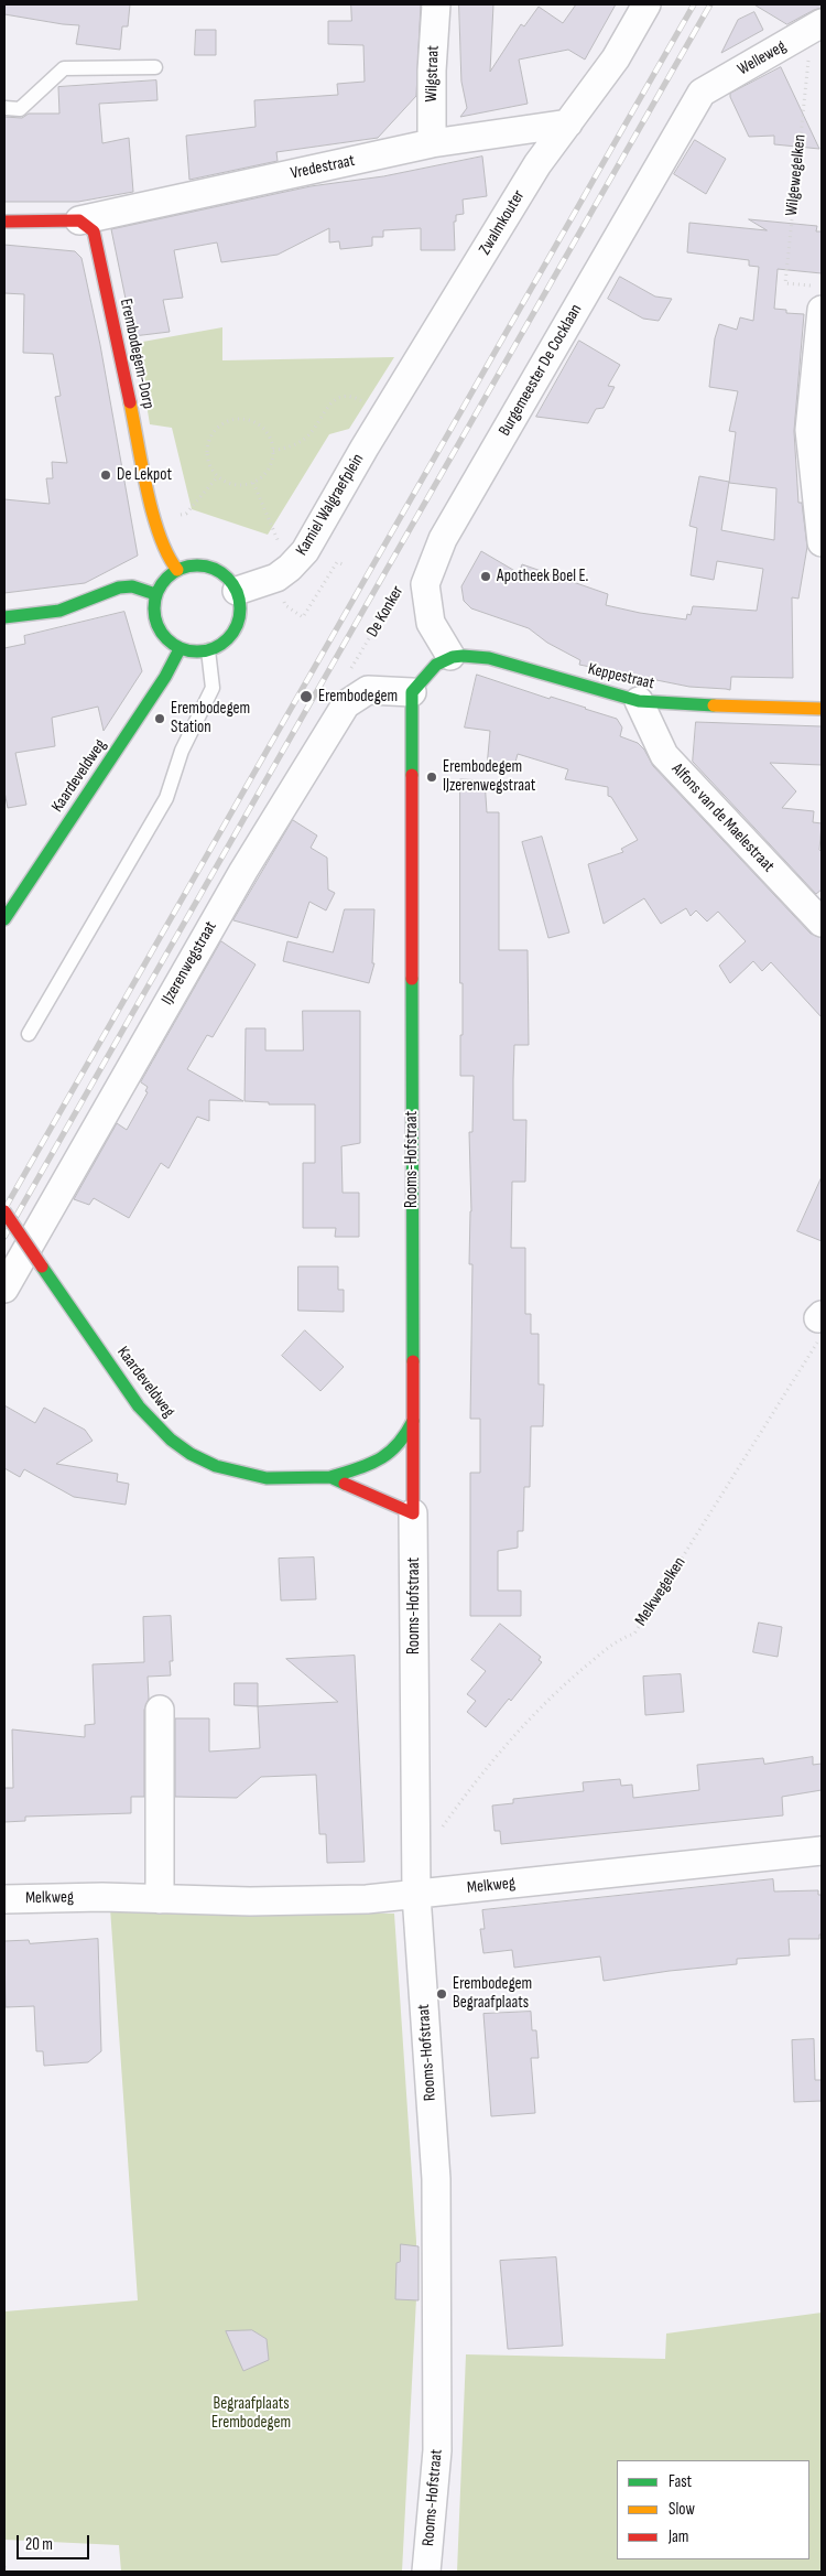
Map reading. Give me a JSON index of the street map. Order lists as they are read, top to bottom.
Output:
{
  "streets": {
    "street": [
      "Welleweg",
      "Wilgstraat",
      "Vredestraat",
      "Zwalmkouter",
      "Erembodegem-Dorp",
      "Burgemeester De Cocklaan",
      "Kamiel Walgraefplein",
      "Keppestraat",
      "Kaardeveldweg",
      "Alfons van de Maelestraat",
      "IJzerenwegstraat",
      "Rooms-Hofstraat",
      "Melkweg"
    ],
    "path": ["Wilgewegelken", "De Konker", "Melkwegelken"]
  },
  "crossings": [
    ["Welleweg", "Wilgewegelken"],
    ["Welleweg", "Burgemeester De Cocklaan"],
    ["Wilgstraat", "Vredestraat"],
    ["Vredestraat", "Zwalmkouter"],
    ["Vredestraat", "Erembodegem-Dorp"],
    ["Zwalmkouter", "Kamiel Walgraefplein"],
    ["Erembodegem-Dorp", "Kaardeveldweg"],
    ["Burgemeester De Cocklaan", "Keppestraat"],
    ["Keppestraat", "Alfons van de Maelestraat"],
    ["Kaardeveldweg", "Rooms-Hofstraat"],
    ["IJzerenwegstraat", "Rooms-Hofstraat"],
    ["Rooms-Hofstraat", "Melkweg"]
  ],
  "parks": ["Begraafplaats Erembodegem"],
  "places": [
    "De Lekpot",
    "Apotheek Boel E.",
    "Erembodegem",
    "Erembodegem Station",
    "Erembodegem IJzerenwegstraat",
    "Erembodegem Begraafplaats"
  ],
  "legend": ["Fast", "Slow", "Jam"],
  "scale_bar": "20 m"
}
